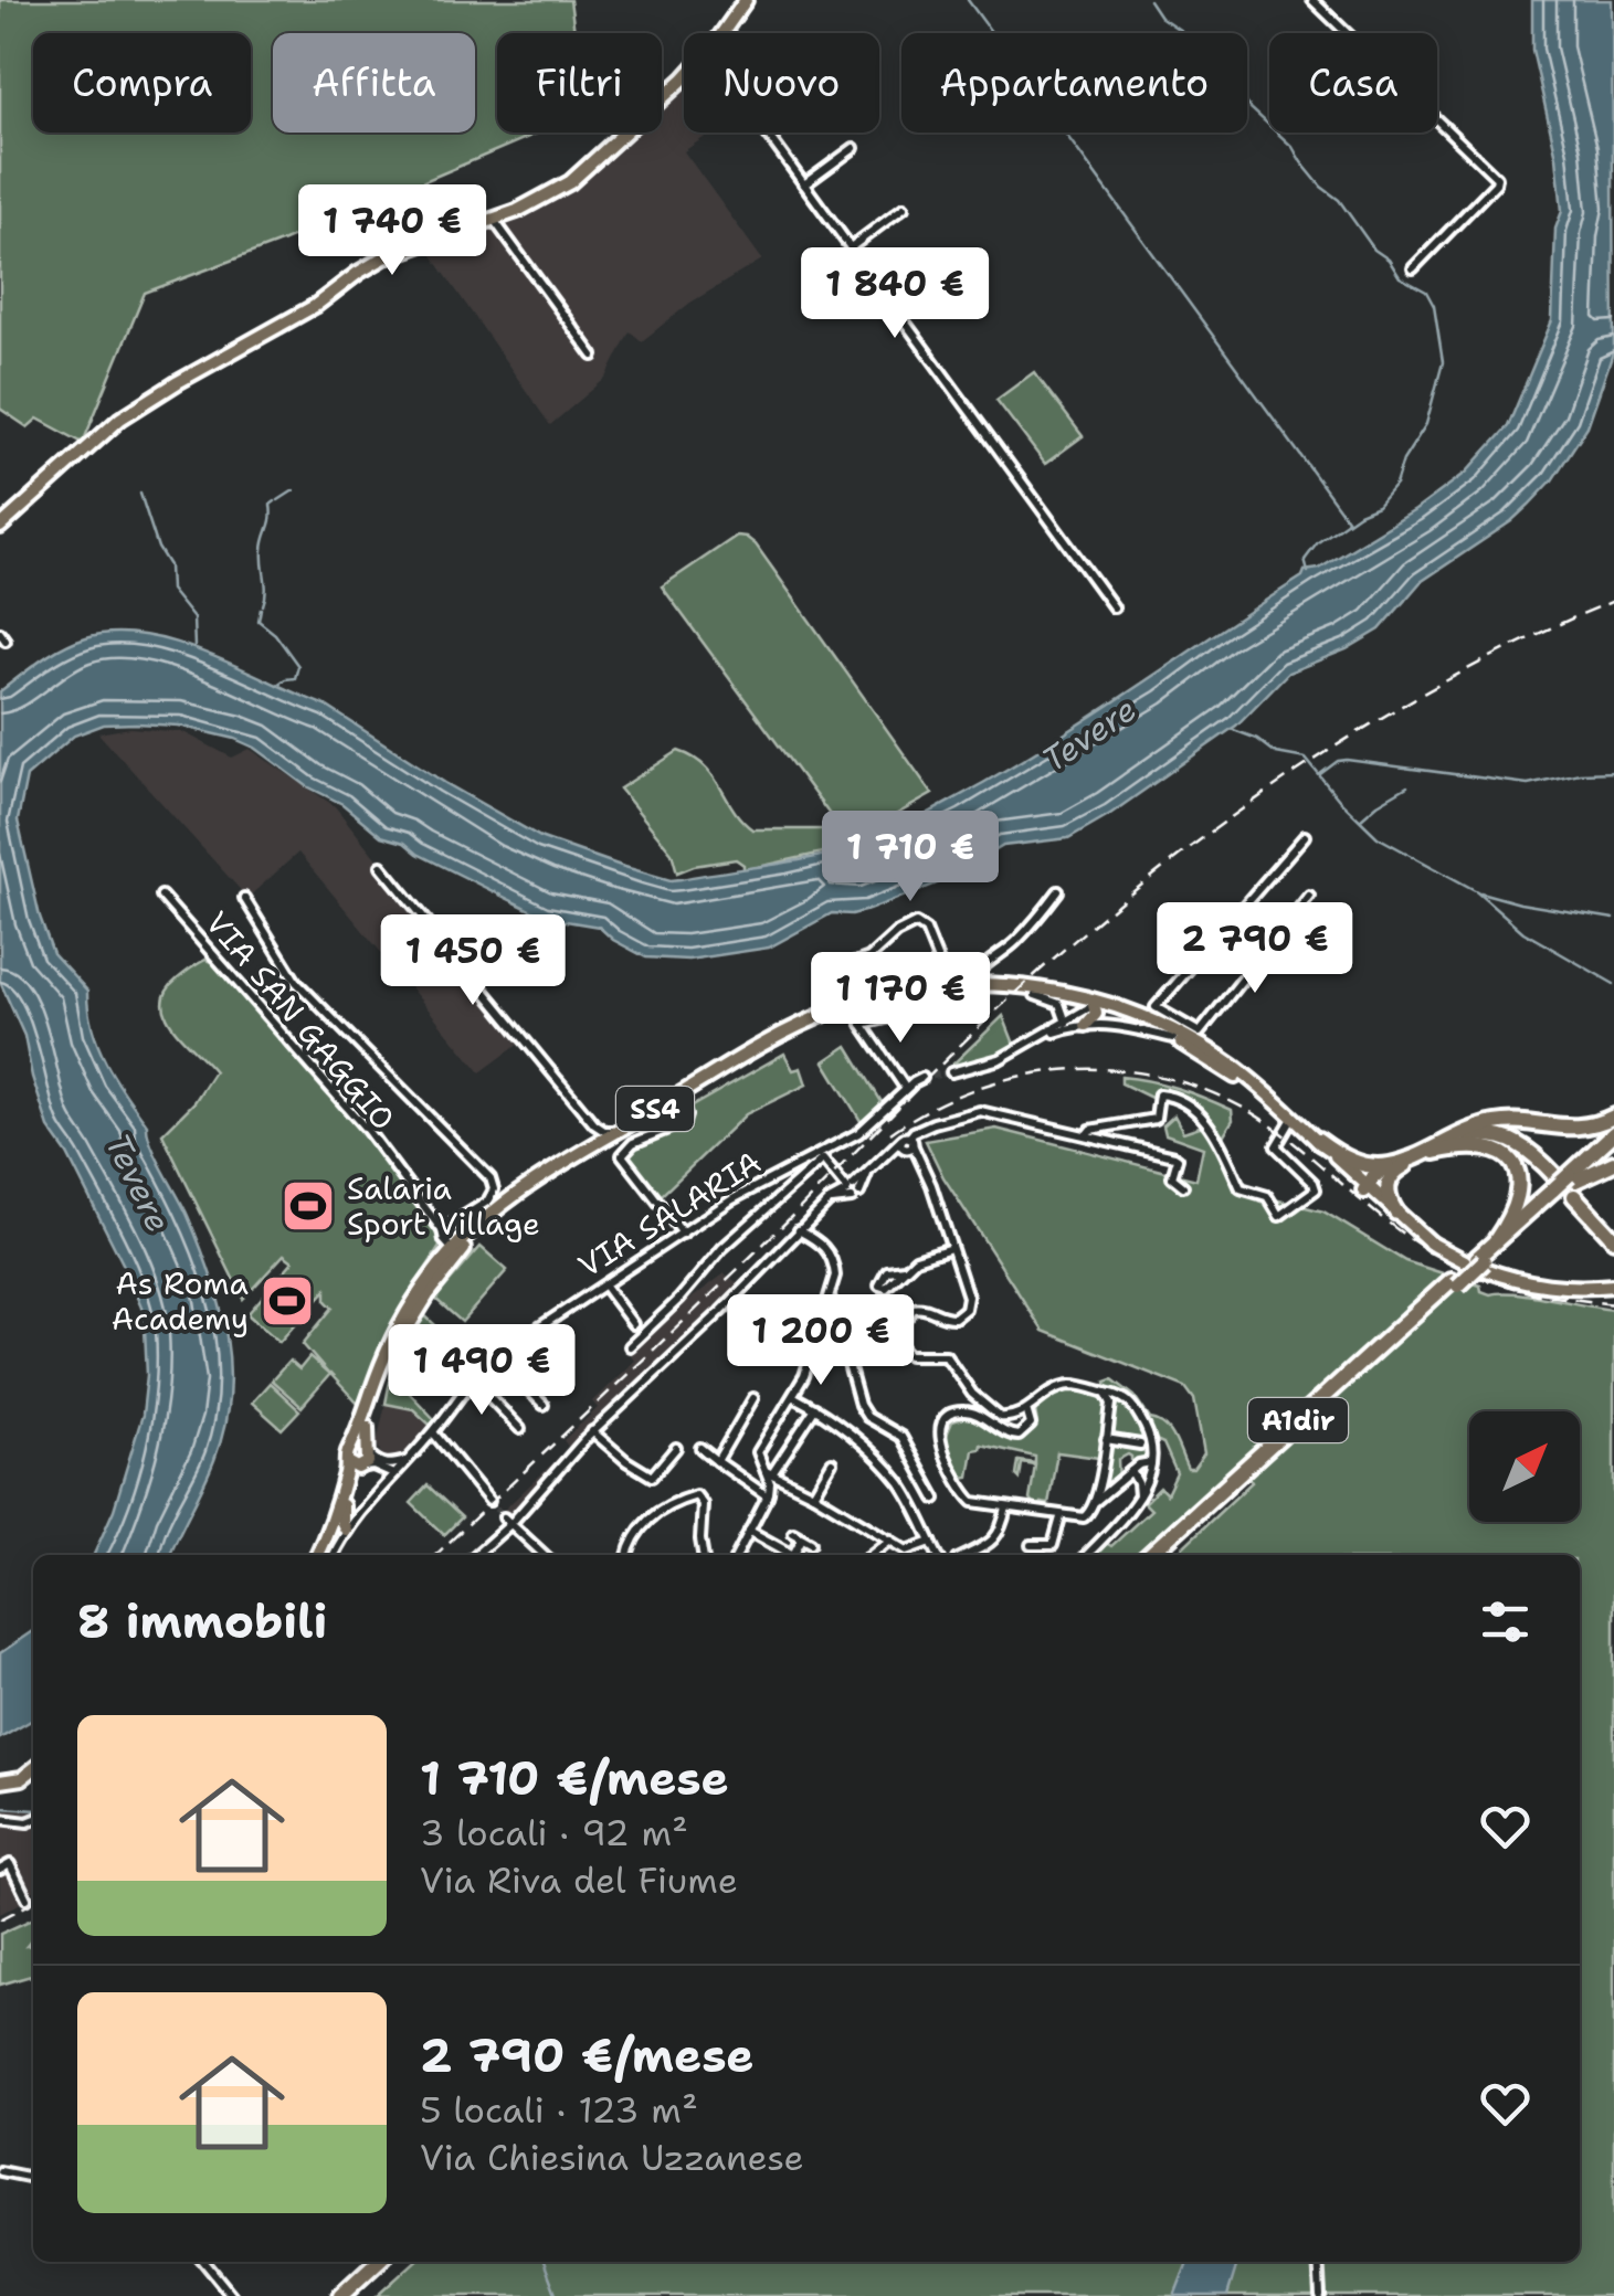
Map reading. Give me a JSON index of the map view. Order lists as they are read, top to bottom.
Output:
{
  "streets": {
    "highway": ["A1dir"],
    "main road": ["SS4"],
    "street": ["VIA SAN GAGGIO", "VIA SALARIA"]
  },
  "crossings": [
    ["VIA SAN GAGGIO", "SS4"],
    ["SS4", "A1dir"]
  ],
  "water": ["Tevere"],
  "places": {
    "sports": ["Salaria Sport Village", "As Roma Academy"]
  },
  "north": "top right",
  "page": {
    "chip": [
      "Compra",
      "Affitta",
      "Filtri",
      "Nuovo",
      "Appartamento",
      "Casa"
    ],
    "price": [
      "1 740 €",
      "1 840 €",
      "1 710 €",
      "2 790 €",
      "1 450 €",
      "1 170 €",
      "1 200 €",
      "1 490 €"
    ],
    "heading": "8 immobili",
    "list": [
      {
        "name": "1 710 €/mese",
        "note": "3 locali · 92 m² · Via Riva del Fiume"
      },
      {
        "name": "2 790 €/mese",
        "note": "5 locali · 123 m² · Via Chiesina Uzzanese"
      }
    ]
  }
}
